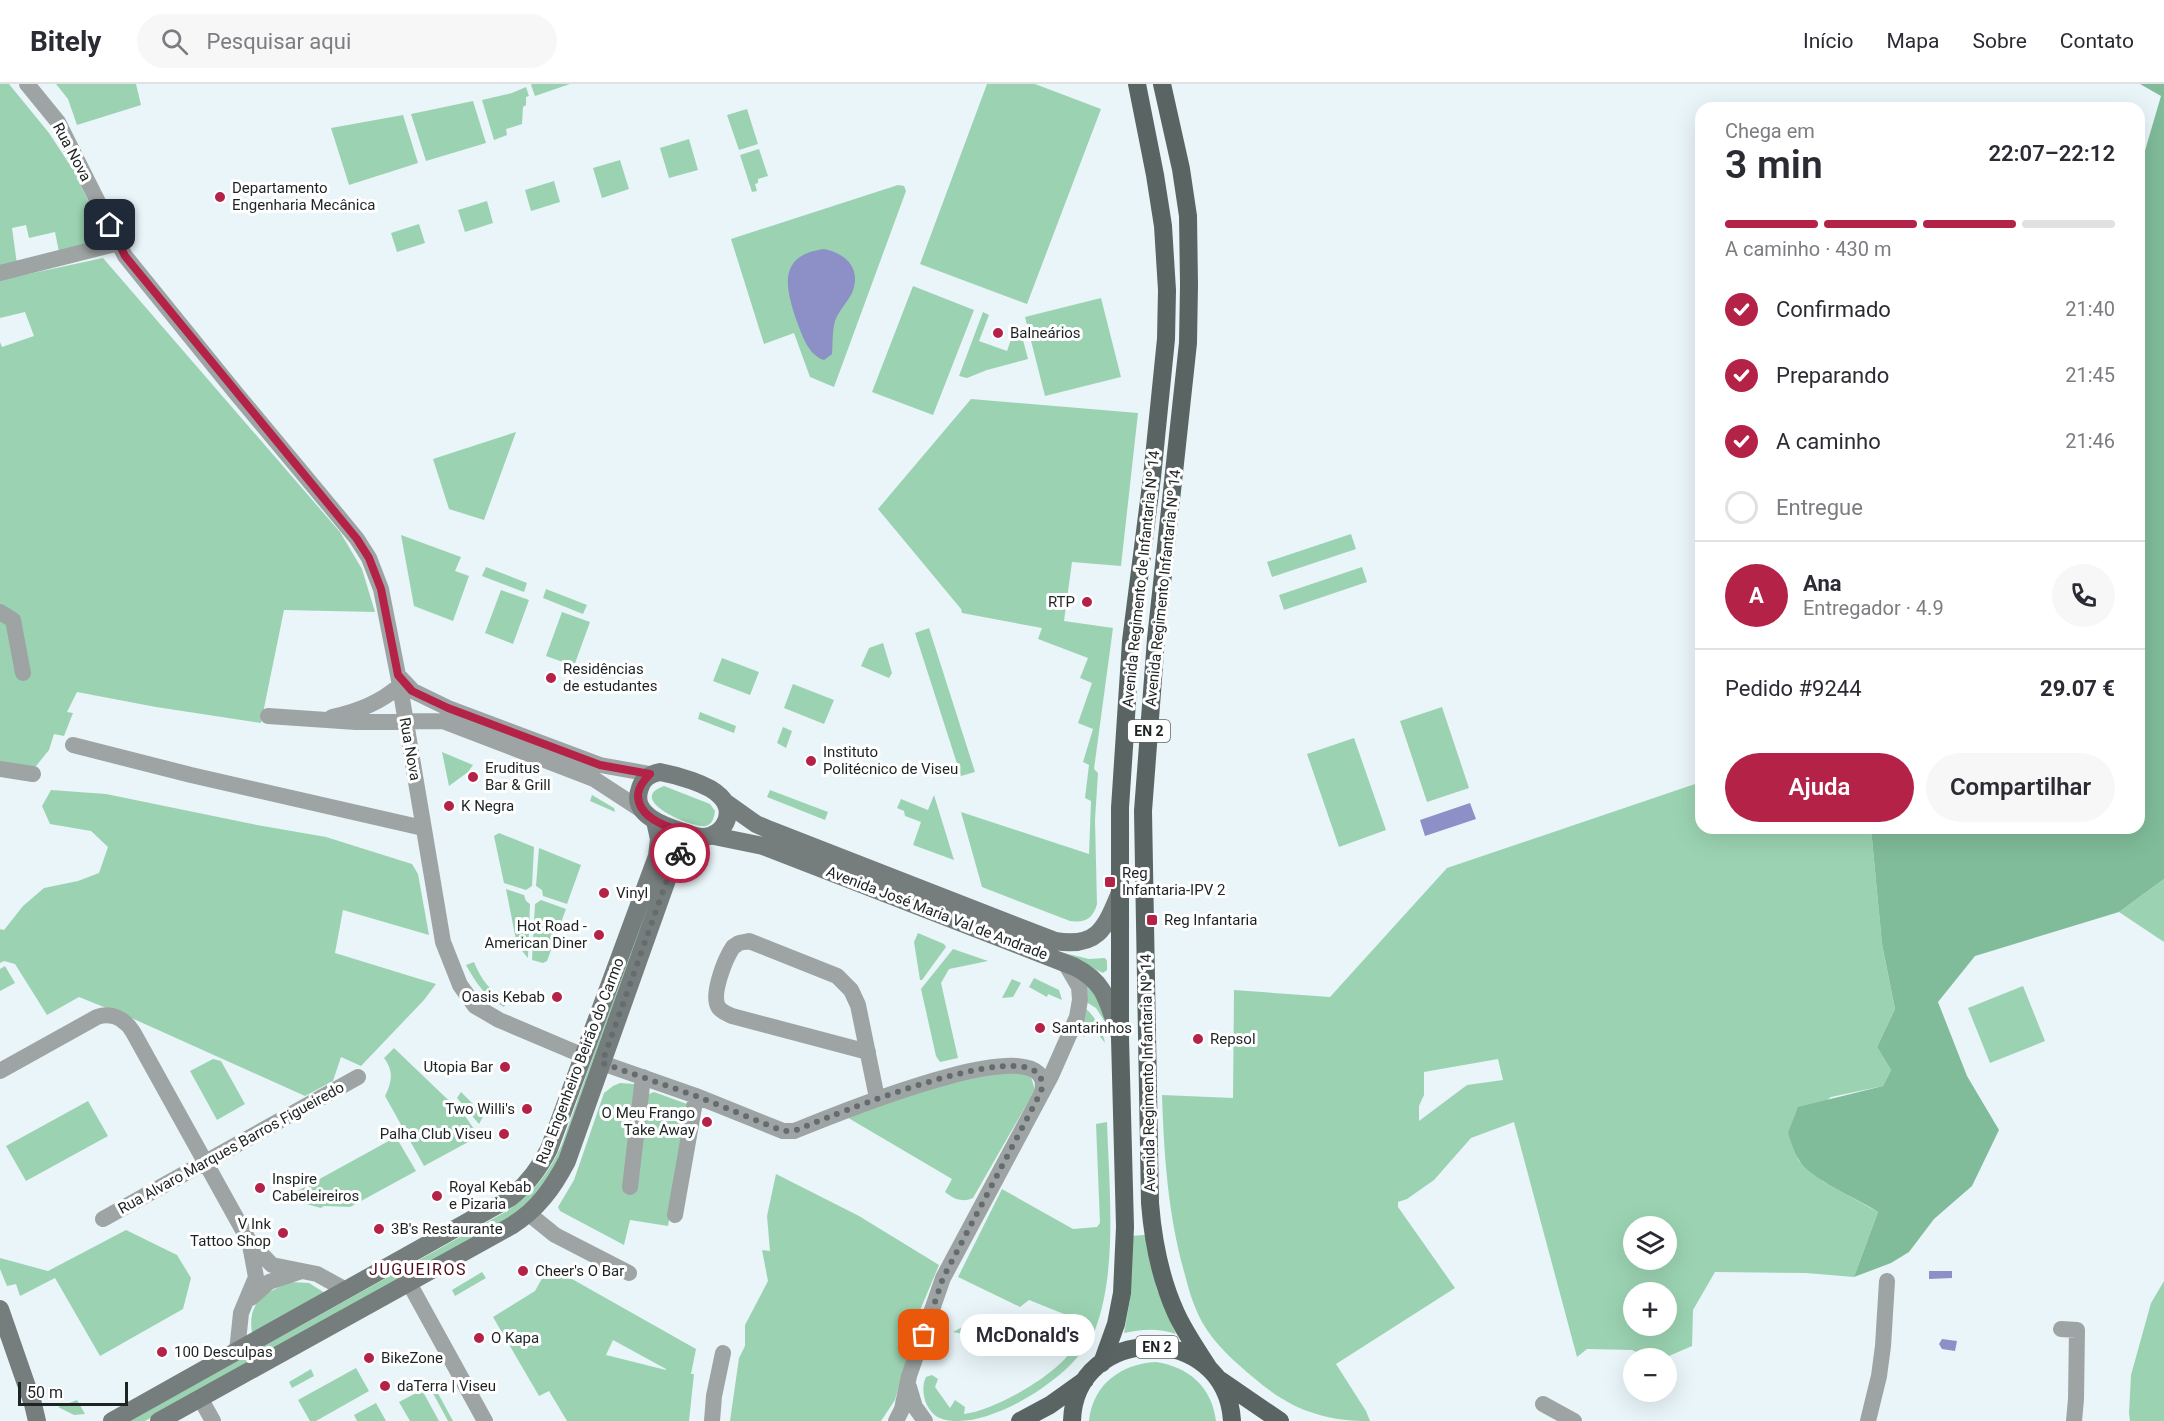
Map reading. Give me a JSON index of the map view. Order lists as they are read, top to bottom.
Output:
{
  "streets": {
    "main road": ["Avenida Regimento de Infantaria Nº 14", "Avenida Regimento Infantaria Nº 14", "EN 2"],
    "street": [
      "Rua Nova",
      "Avenida José Maria Val de Andrade",
      "Rua Engenheiro Beirão do Carmo",
      "Rua Alvaro Marques Barros Figueiredo"
    ]
  },
  "crossings": [
    ["Rua Nova", "Avenida José Maria Val de Andrade"],
    ["Rua Nova", "Rua Engenheiro Beirão do Carmo"],
    ["Avenida Regimento de Infantaria Nº 14", "EN 2"],
    ["Avenida Regimento de Infantaria Nº 14", "Avenida José Maria Val de Andrade"],
    ["Avenida Regimento Infantaria Nº 14", "EN 2"],
    ["Avenida José Maria Val de Andrade", "Rua Engenheiro Beirão do Carmo"]
  ],
  "districts": ["JUGUEIROS"],
  "places": {
    "other": [
      "Departamento Engenharia Mecânica",
      "Balneários",
      "RTP",
      "Residências de estudantes",
      "Instituto Politécnico de Viseu",
      "Eruditus Bar & Grill",
      "K Negra",
      "Vinyl",
      "Hot Road - American Diner",
      "Oasis Kebab",
      "Santarinhos",
      "Repsol",
      "Utopia Bar",
      "Two Willi's",
      "O Meu Frango Take Away",
      "Palha Club Viseu",
      "Inspire Cabeleireiros",
      "Royal Kebab e Pizaria",
      "3B's Restaurante",
      "V Ink Tattoo Shop",
      "Cheer's O Bar",
      "McDonald's",
      "O Kapa",
      "100 Desculpas",
      "BikeZone",
      "daTerra | Viseu"
    ],
    "transit": ["Reg Infantaria-IPV 2", "Reg Infantaria"]
  },
  "scale_bar": "50 m",
  "page": {
    "header": "Bitely",
    "search": "Pesquisar aqui",
    "nav": [
      "Início",
      "Mapa",
      "Sobre",
      "Contato"
    ],
    "heading": ["3 min", "Chega em", "22:07–22:12"],
    "panel": [
      "Ana",
      "Entregador · 4.9",
      "Pedido #9244",
      "29.07 €"
    ],
    "bar": "A caminho · 430 m",
    "list": [
      ["Confirmado", "21:40"],
      ["Preparando", "21:45"],
      ["A caminho", "21:46"],
      "Entregue"
    ],
    "round": "A",
    "buttons": ["Ajuda", "Compartilhar"],
    "map_buttons": ["+", "−"],
    "bubble": "McDonald's",
    "scale": "50 m"
  }
}
